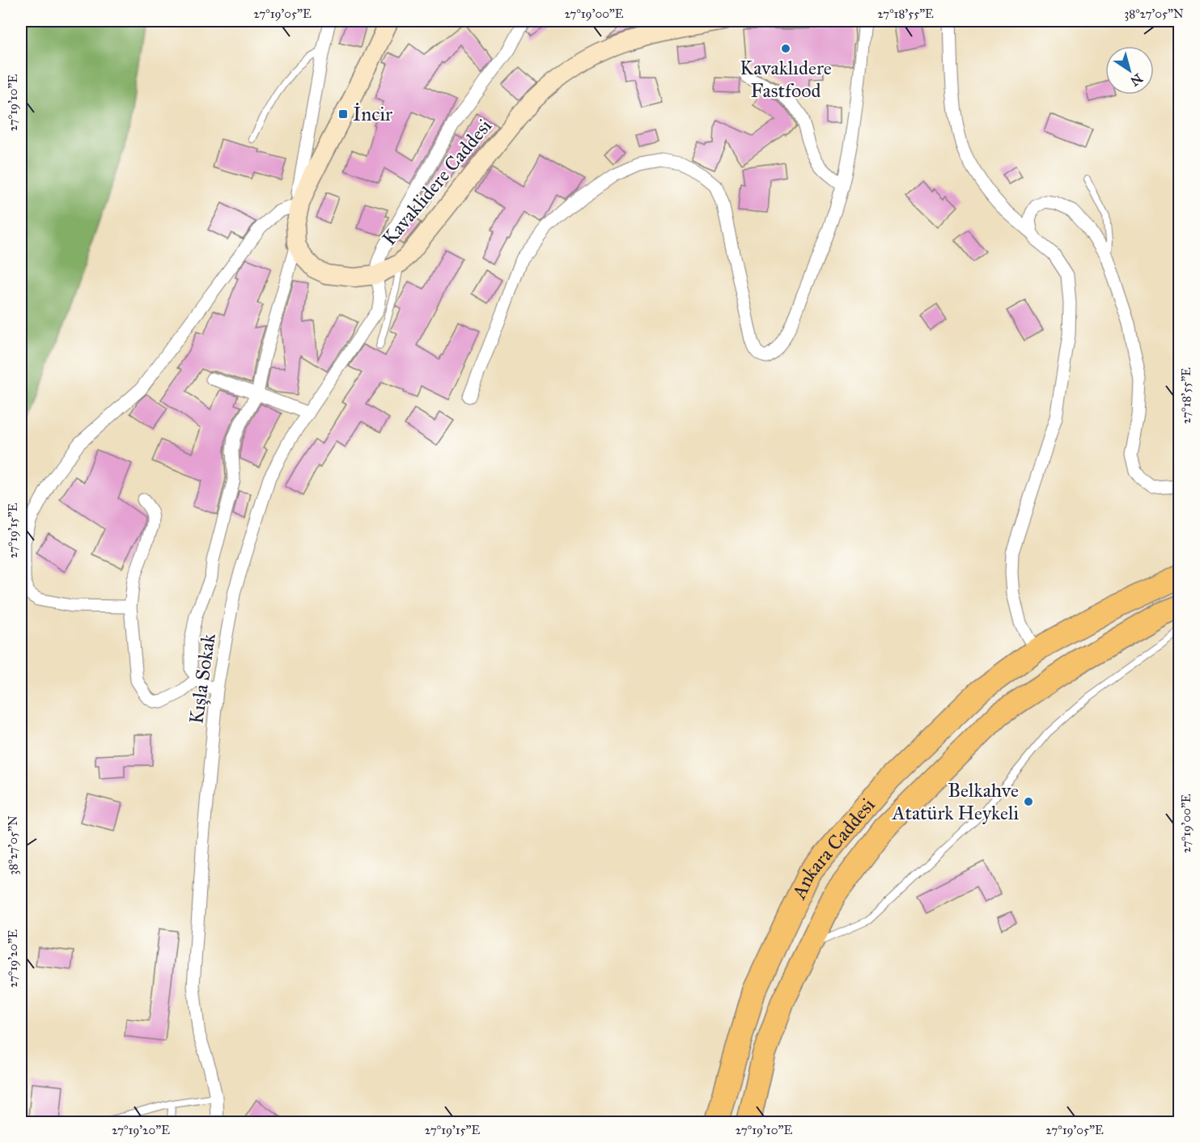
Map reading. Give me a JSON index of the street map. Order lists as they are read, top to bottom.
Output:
{
  "streets": {
    "highway": ["Ankara Caddesi"],
    "street": ["Kavaklidere Caddesi", "Kışla Sokak"]
  },
  "crossings": [
    ["Kavaklidere Caddesi", "Kışla Sokak"]
  ],
  "places": {
    "other": ["Kavaklıdere Fastfood", "Belkahve Atatürk Heykeli"],
    "transit": ["İncir"]
  },
  "north": "bottom right",
  "coordinates": [
    "27°19'05\"E",
    "27°19'00\"E",
    "27°18'55\"E",
    "38°27'05\"N",
    "27°19'10\"E",
    "27°19'15\"E",
    "27°19'20\"E"
  ]
}
